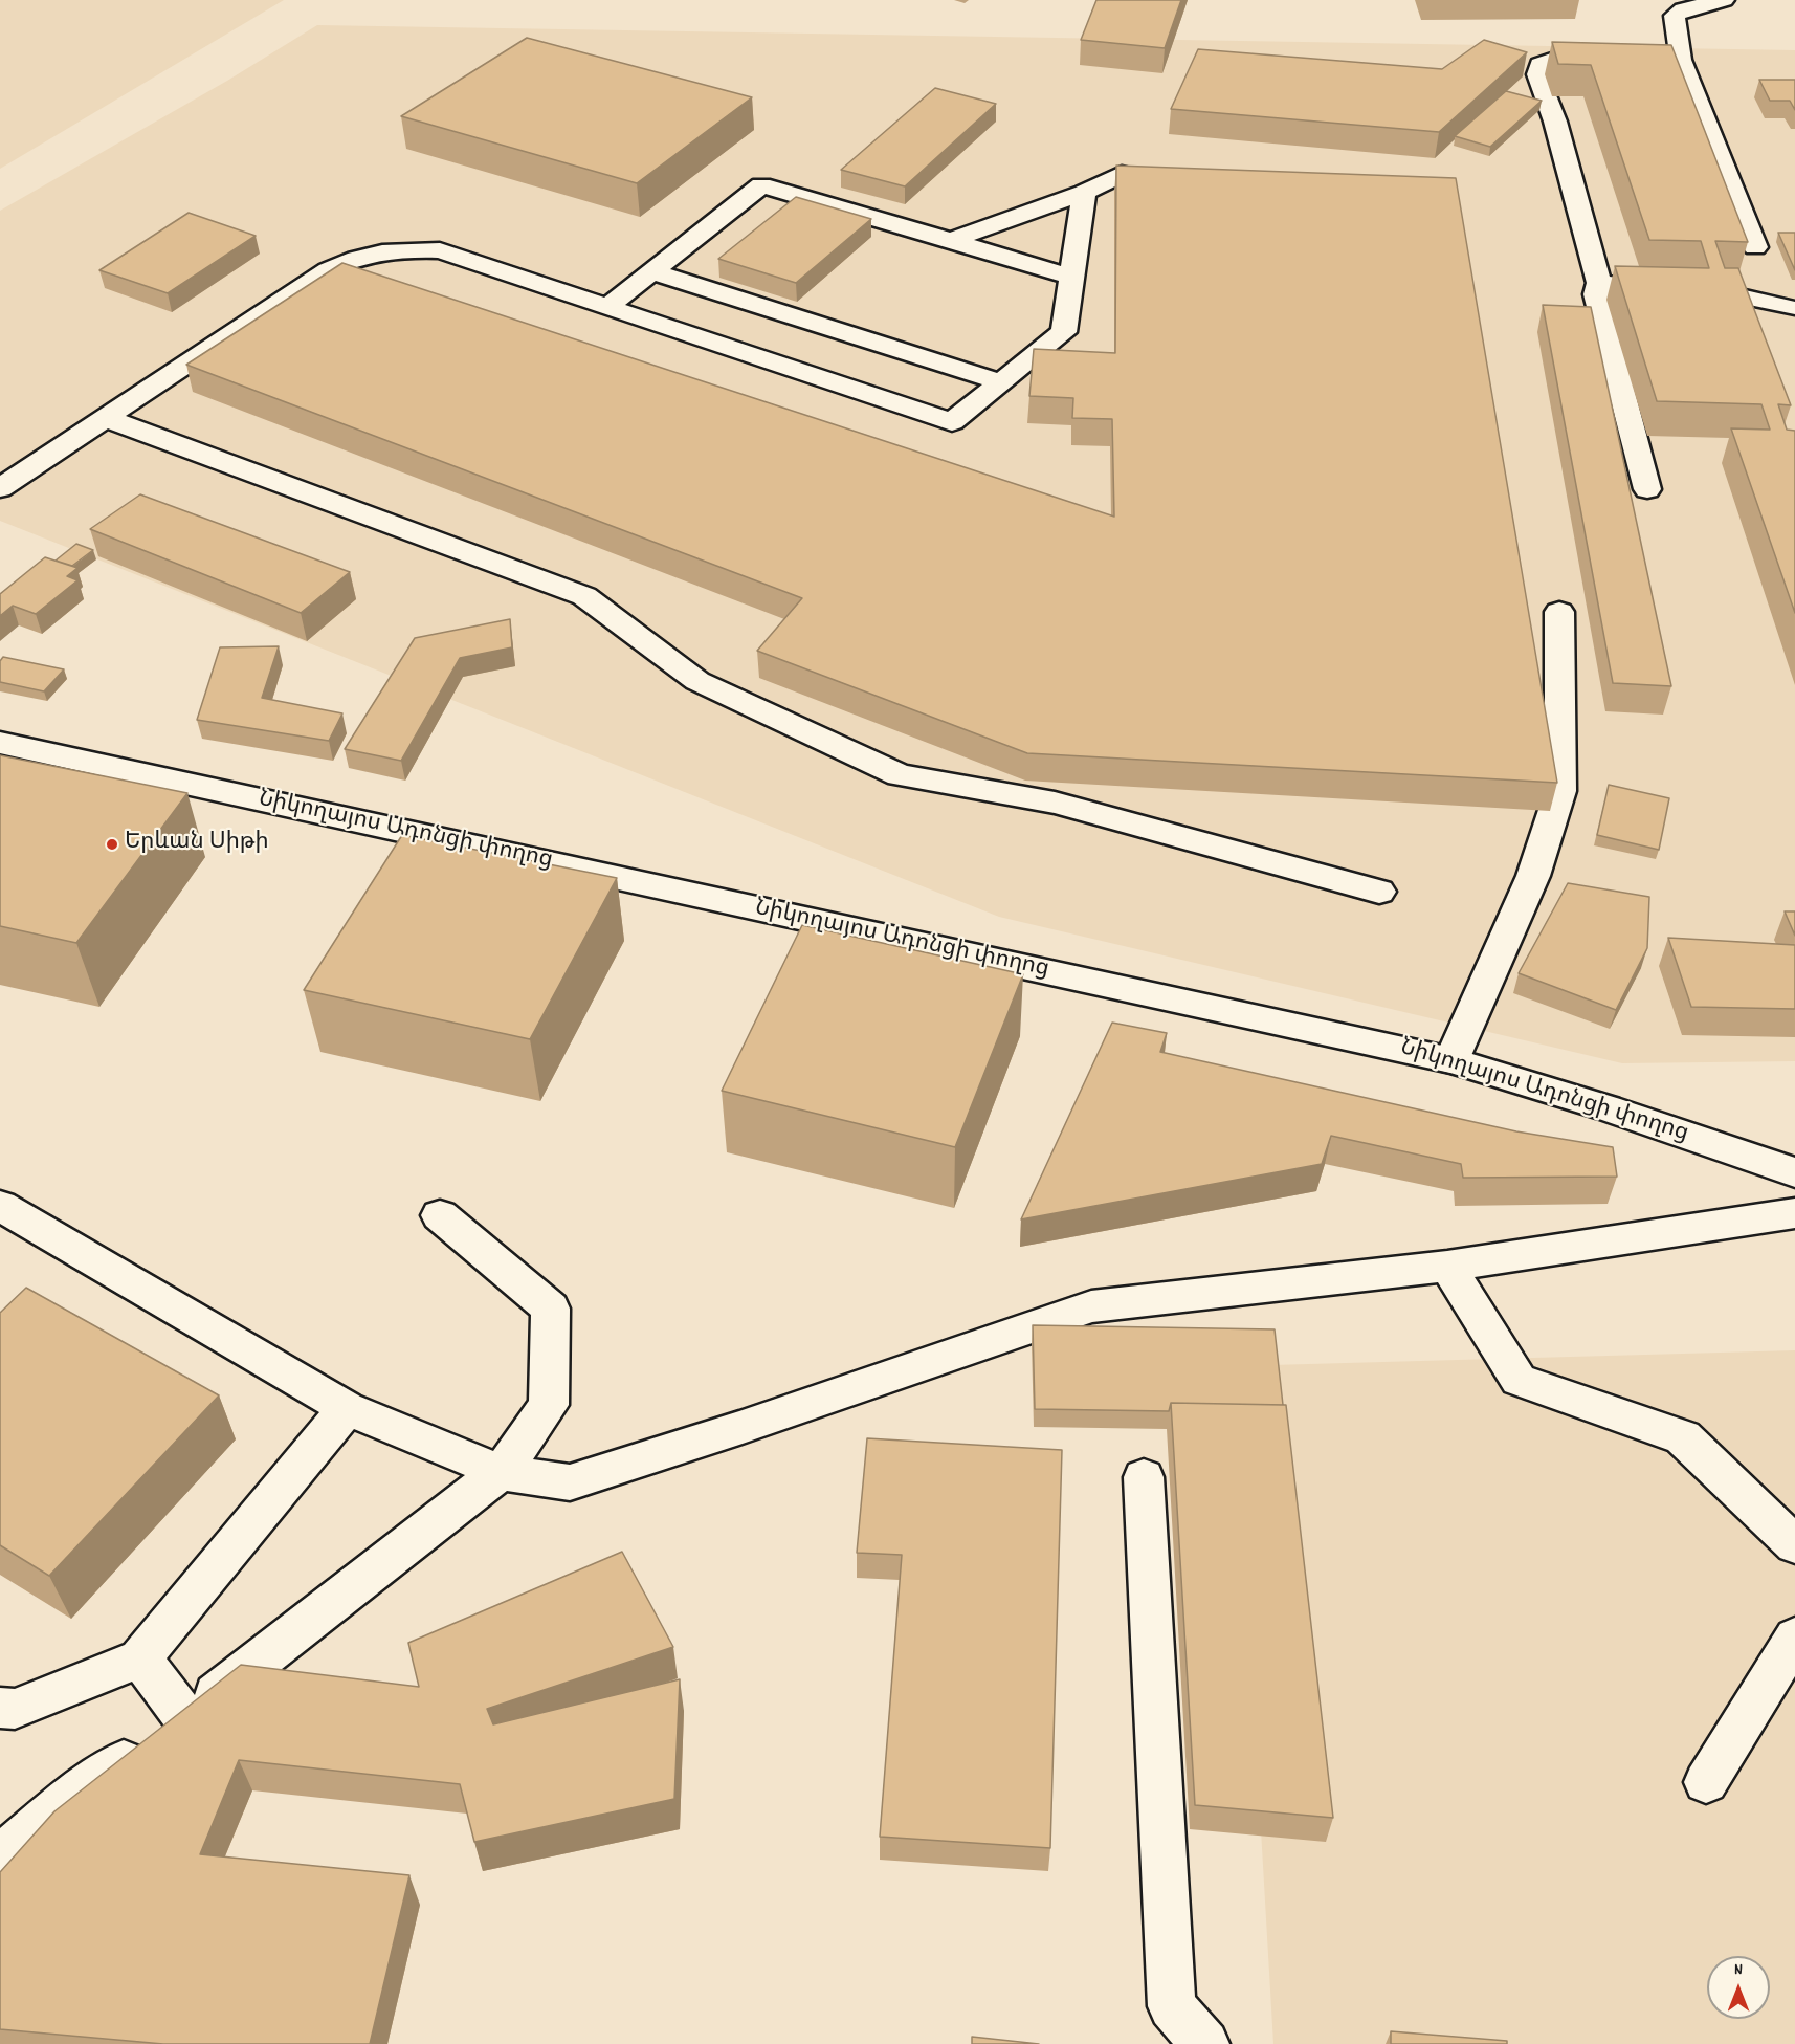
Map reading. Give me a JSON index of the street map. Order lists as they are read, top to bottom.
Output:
{
  "streets": {
    "street": ["Նիկողայոս Ադոնցի փողոց"]
  },
  "places": ["Երևան Սիթի"],
  "north": "top"
}
